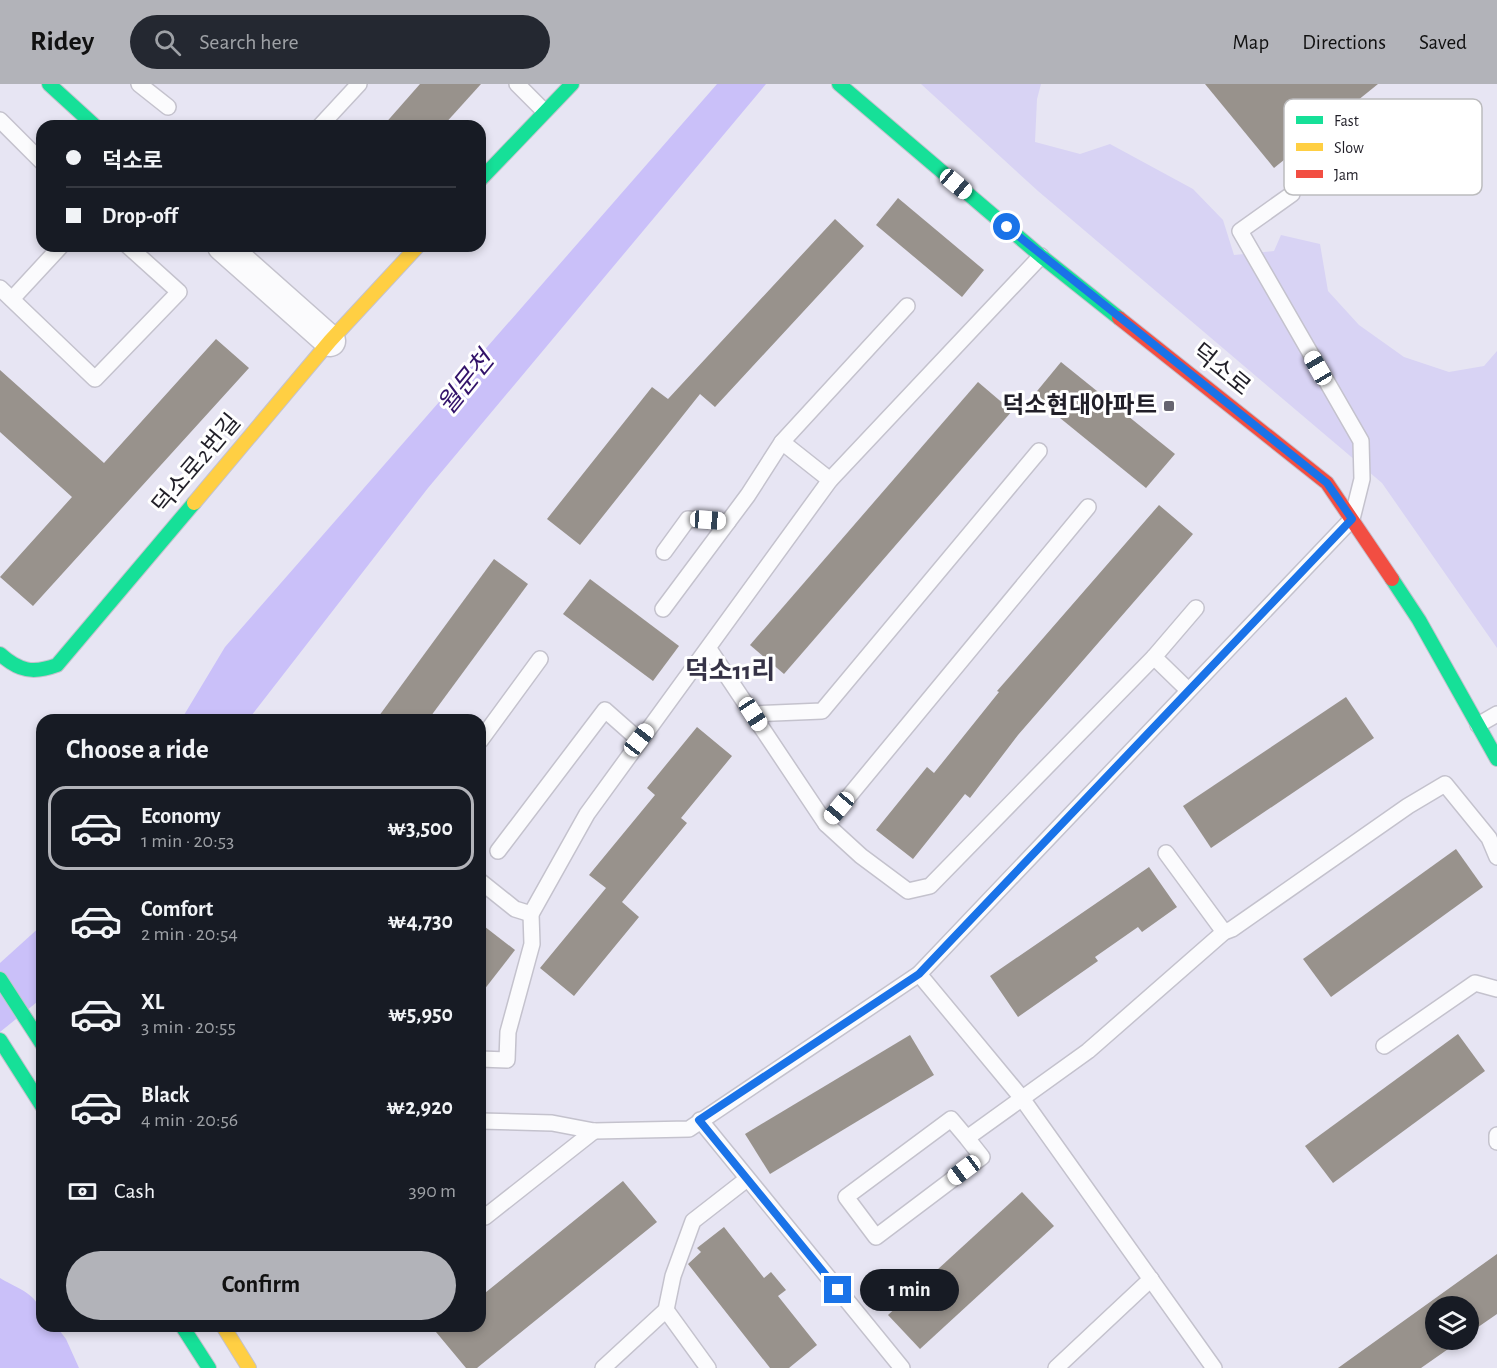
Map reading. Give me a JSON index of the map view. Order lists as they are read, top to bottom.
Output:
{
  "streets": {
    "street": ["덕소로", "덕소로2번길"]
  },
  "districts": ["덕소11리"],
  "water": ["월문천"],
  "places": {
    "transit": ["덕소현대아파트"]
  },
  "legend": ["Fast", "Slow", "Jam"],
  "page": {
    "header": "Ridey",
    "search": "Search here",
    "nav": ["Map", "Directions", "Saved"],
    "banner": ["덕소로", "Drop-off"],
    "heading": "Choose a ride",
    "list": [
      {
        "name": "Economy",
        "note": "1 min · 20:53",
        "value": "₩3,500"
      },
      {
        "name": "Comfort",
        "note": "2 min · 20:54",
        "value": "₩4,730"
      },
      {
        "name": "XL",
        "note": "3 min · 20:55",
        "value": "₩5,950"
      },
      {
        "name": "Black",
        "note": "4 min · 20:56",
        "value": "₩2,920"
      }
    ],
    "pay": ["Cash", "390 m"],
    "buttons": "Confirm",
    "bubble": "1 min"
  }
}
